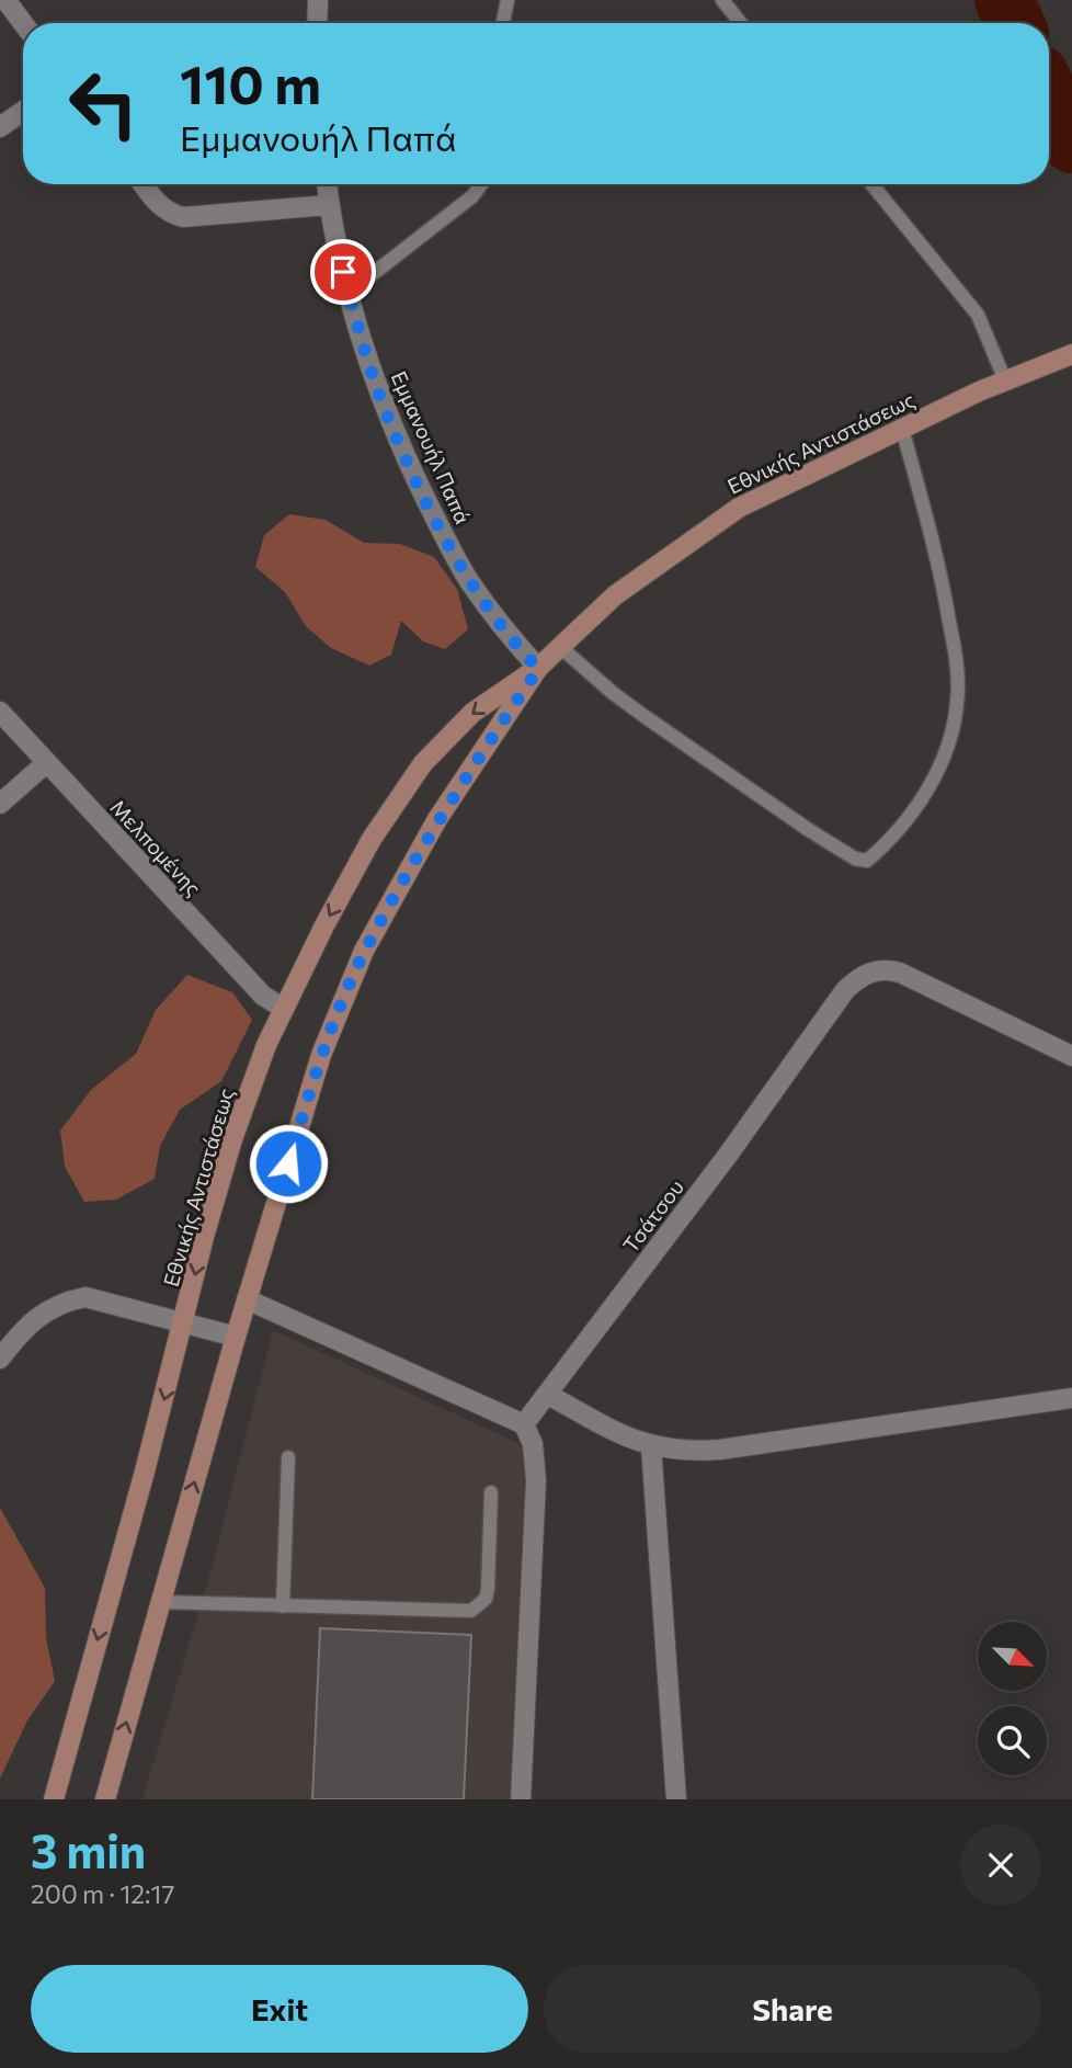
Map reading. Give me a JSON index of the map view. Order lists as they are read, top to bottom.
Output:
{
  "streets": {
    "main road": ["Εθνικής Αντιστάσεως"],
    "street": ["Εμμανουήλ Παπά", "Μελπομένης", "Τσάτσου"]
  },
  "crossings": [
    ["Εθνικής Αντιστάσεως", "Εμμανουήλ Παπά"],
    ["Εθνικής Αντιστάσεως", "Μελπομένης"]
  ],
  "north": "bottom right",
  "page": {
    "turn": ["110 m", "Εμμανουήλ Παπά"],
    "heading": ["3 min", "200 m · 12:17"],
    "buttons": ["Exit", "Share"]
  }
}
